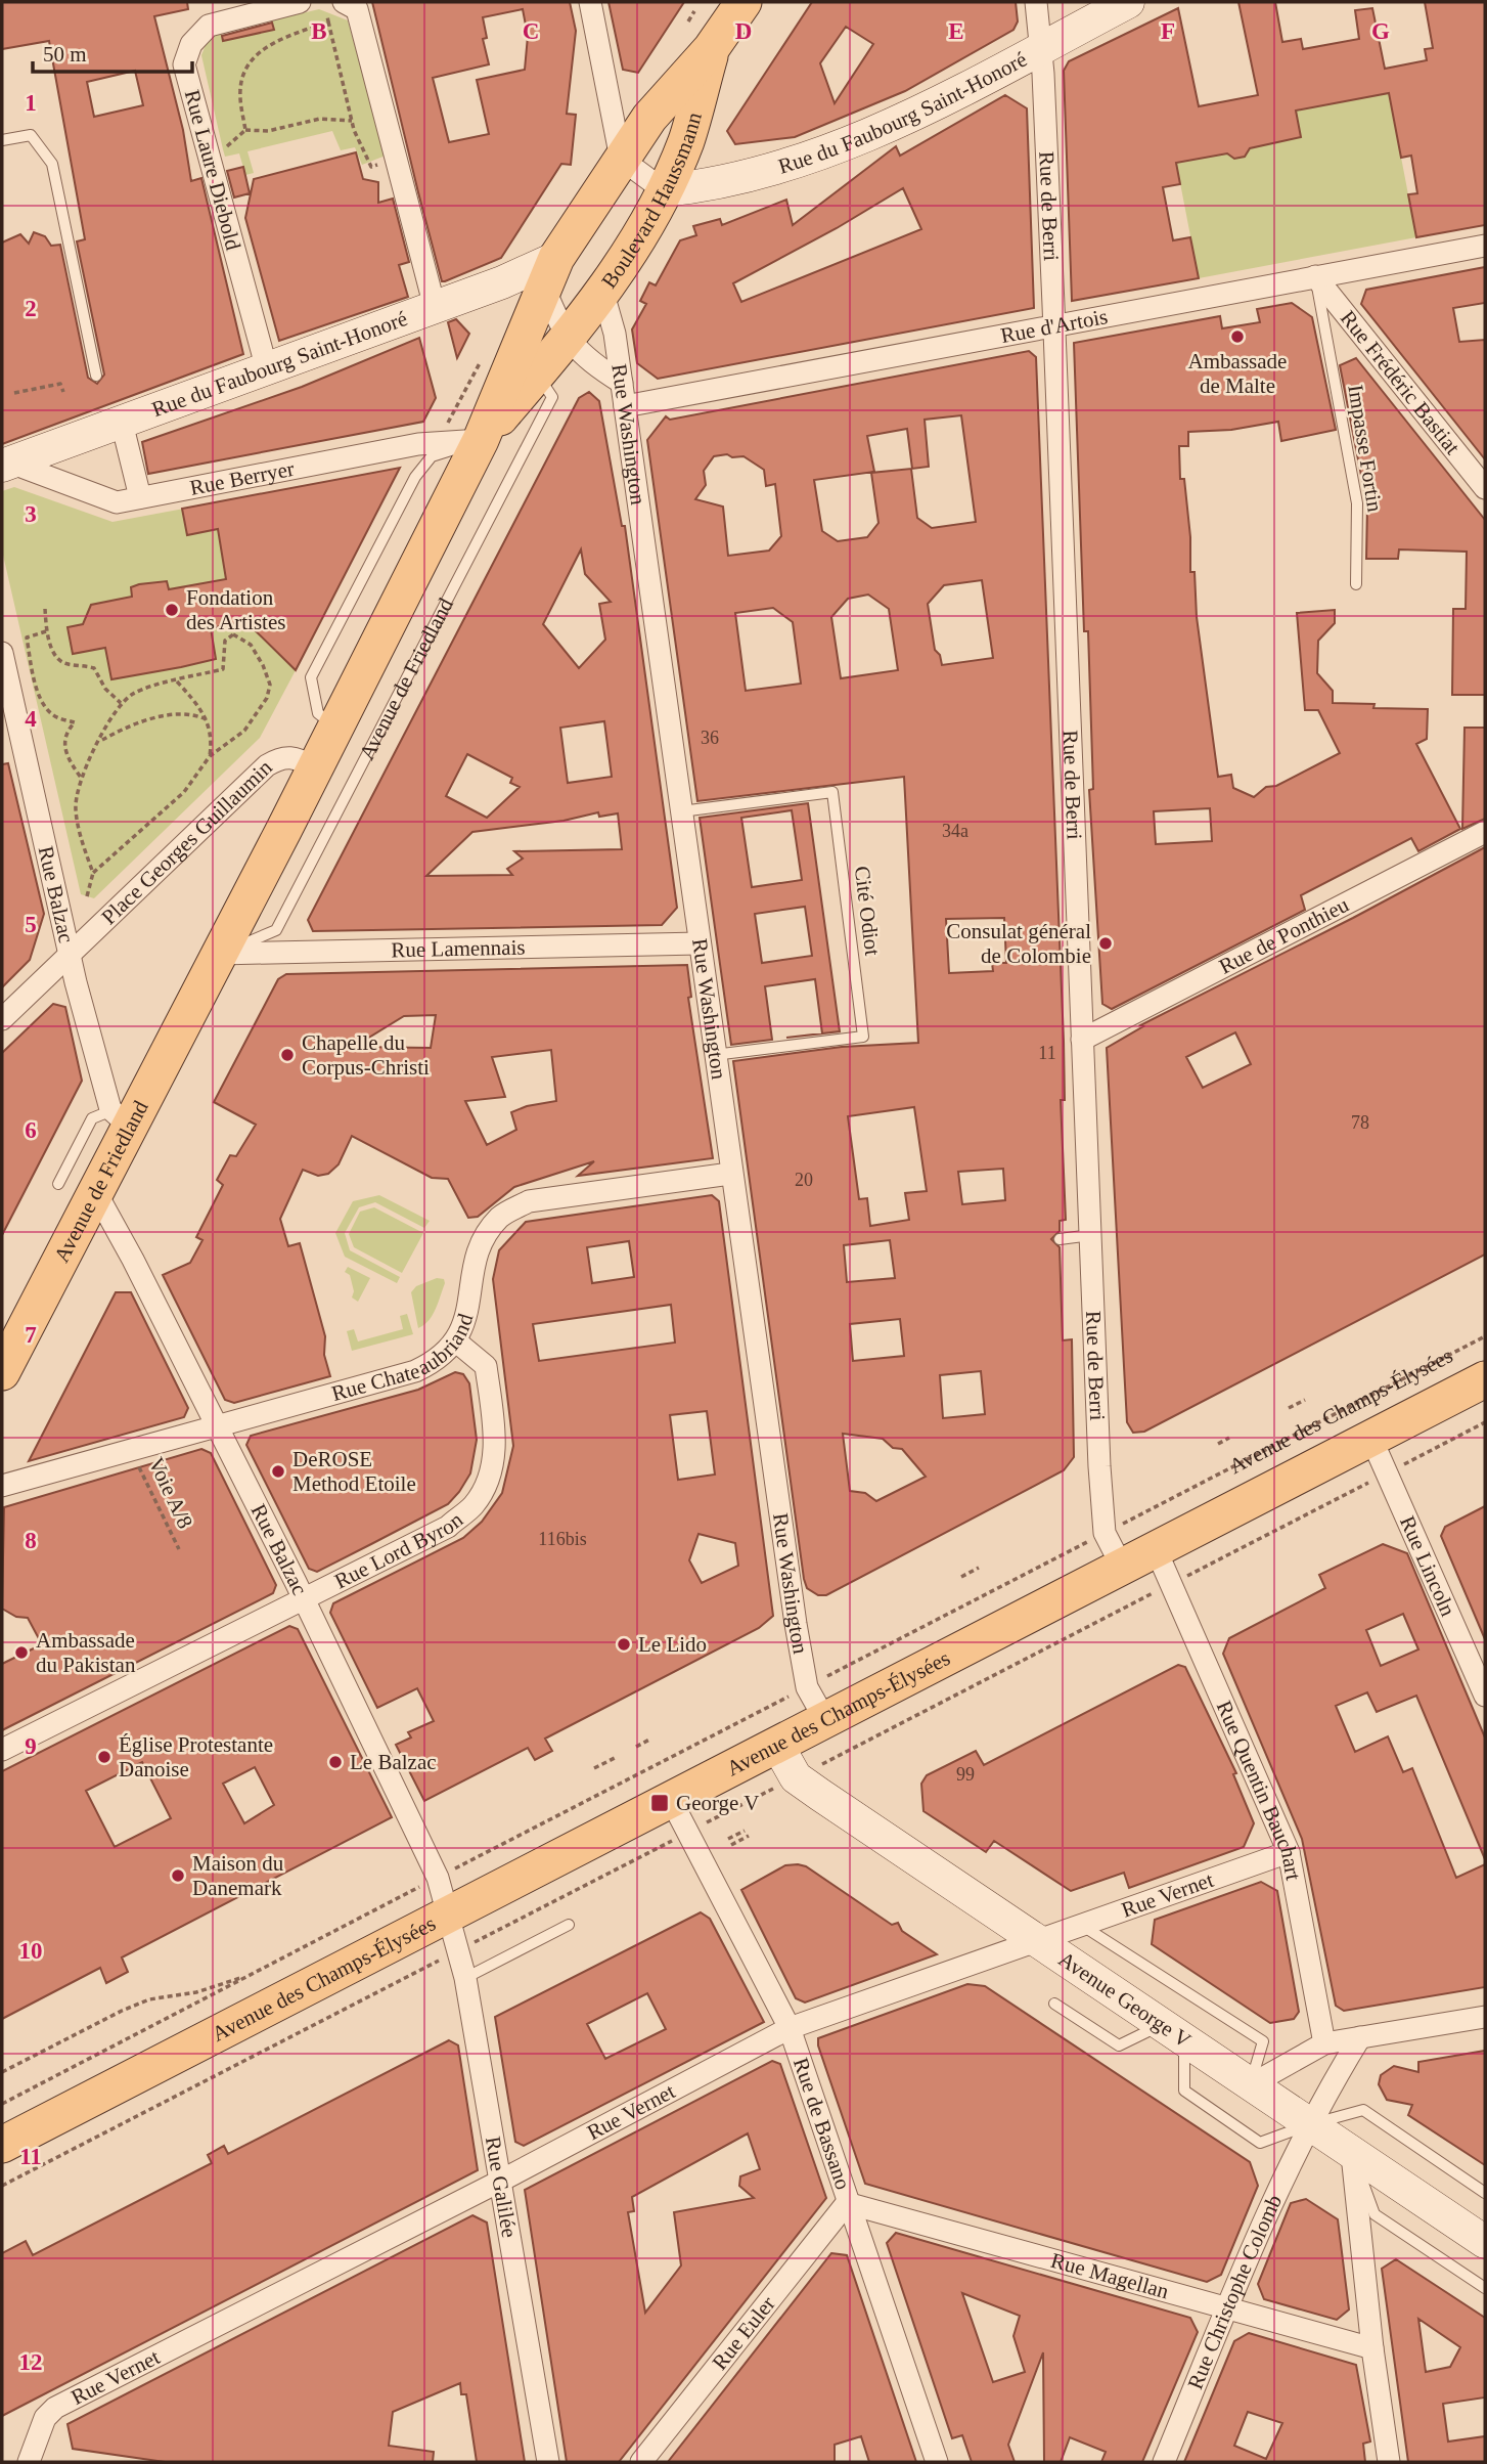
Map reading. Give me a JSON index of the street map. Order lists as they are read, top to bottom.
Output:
{
  "streets": {
    "main road": ["Boulevard Haussmann", "Avenue de Friedland", "Avenue des Champs-Élysées"],
    "street": [
      "Rue du Faubourg Saint-Honoré",
      "Rue Laure Diebold",
      "Rue de Berri",
      "Rue d'Artois",
      "Rue Frédéric Bastiat",
      "Rue Washington",
      "Rue Berryer",
      "Place Georges Guillaumin",
      "Rue Balzac",
      "Rue de Ponthieu",
      "Rue Lamennais",
      "Rue Chateaubriand",
      "Rue Lord Byron",
      "Rue Lincoln",
      "Rue Quentin Bauchart",
      "Rue Vernet",
      "Avenue George V",
      "Rue de Bassano",
      "Rue Galilée",
      "Rue Magellan",
      "Rue Christophe Colomb",
      "Rue Euler"
    ],
    "lane": ["Impasse Fortin", "Cité Odiot"],
    "path": ["Voie A/8"]
  },
  "crossings": [
    ["Rue du Faubourg Saint-Honoré", "Rue Laure Diebold"],
    ["Rue du Faubourg Saint-Honoré", "Boulevard Haussmann"],
    ["Rue du Faubourg Saint-Honoré", "Rue de Berri"],
    ["Rue du Faubourg Saint-Honoré", "Rue Berryer"],
    ["Rue du Faubourg Saint-Honoré", "Avenue de Friedland"],
    ["Boulevard Haussmann", "Rue Washington"],
    ["Boulevard Haussmann", "Avenue de Friedland"],
    ["Rue de Berri", "Rue d'Artois"],
    ["Rue de Berri", "Rue de Ponthieu"],
    ["Rue de Berri", "Avenue des Champs-Élysées"],
    ["Rue d'Artois", "Rue Frédéric Bastiat"],
    ["Rue d'Artois", "Rue Washington"],
    ["Rue d'Artois", "Impasse Fortin"],
    ["Rue Frédéric Bastiat", "Impasse Fortin"],
    ["Rue Washington", "Cité Odiot"],
    ["Rue Washington", "Rue Lamennais"],
    ["Rue Washington", "Rue Chateaubriand"],
    ["Rue Washington", "Avenue des Champs-Élysées"],
    ["Rue Berryer", "Avenue de Friedland"],
    ["Avenue de Friedland", "Place Georges Guillaumin"],
    ["Avenue de Friedland", "Rue Balzac"],
    ["Avenue de Friedland", "Rue Lamennais"],
    ["Place Georges Guillaumin", "Rue Balzac"],
    ["Rue Balzac", "Rue Chateaubriand"],
    ["Rue Balzac", "Avenue des Champs-Élysées"],
    ["Rue Balzac", "Rue Lord Byron"],
    ["Rue Balzac", "Rue Galilée"],
    ["Rue Chateaubriand", "Voie A/8"],
    ["Rue Chateaubriand", "Rue Lord Byron"],
    ["Avenue des Champs-Élysées", "Rue Lincoln"],
    ["Avenue des Champs-Élysées", "Rue Quentin Bauchart"],
    ["Avenue des Champs-Élysées", "Avenue George V"],
    ["Avenue des Champs-Élysées", "Rue de Bassano"],
    ["Avenue des Champs-Élysées", "Rue Galilée"],
    ["Rue Quentin Bauchart", "Rue Vernet"],
    ["Rue Vernet", "Avenue George V"],
    ["Rue Vernet", "Rue de Bassano"],
    ["Rue Vernet", "Rue Galilée"],
    ["Avenue George V", "Rue Christophe Colomb"],
    ["Rue de Bassano", "Rue Magellan"],
    ["Rue de Bassano", "Rue Euler"],
    ["Rue Magellan", "Rue Christophe Colomb"],
    ["Rue Magellan", "Rue Euler"]
  ],
  "places": {
    "other": [
      "Ambassade de Malte",
      "Fondation des Artistes",
      "Consulat général de Colombie",
      "Chapelle du Corpus-Christi",
      "DeROSE Method Etoile",
      "Le Lido",
      "Ambassade du Pakistan",
      "Église Protestante Danoise",
      "Le Balzac",
      "Maison du Danemark"
    ],
    "transit": ["George V"]
  },
  "house_numbers": [
    "36",
    "34a",
    "11",
    "78",
    "20",
    "116bis",
    "99"
  ],
  "scale_bar": "50 m",
  "grid": {
    "columns": [
      "B",
      "C",
      "D",
      "E",
      "F",
      "G"
    ],
    "rows": [
      "1",
      "2",
      "3",
      "4",
      "5",
      "6",
      "7",
      "8",
      "9",
      "10",
      "11",
      "12"
    ]
  }
}
